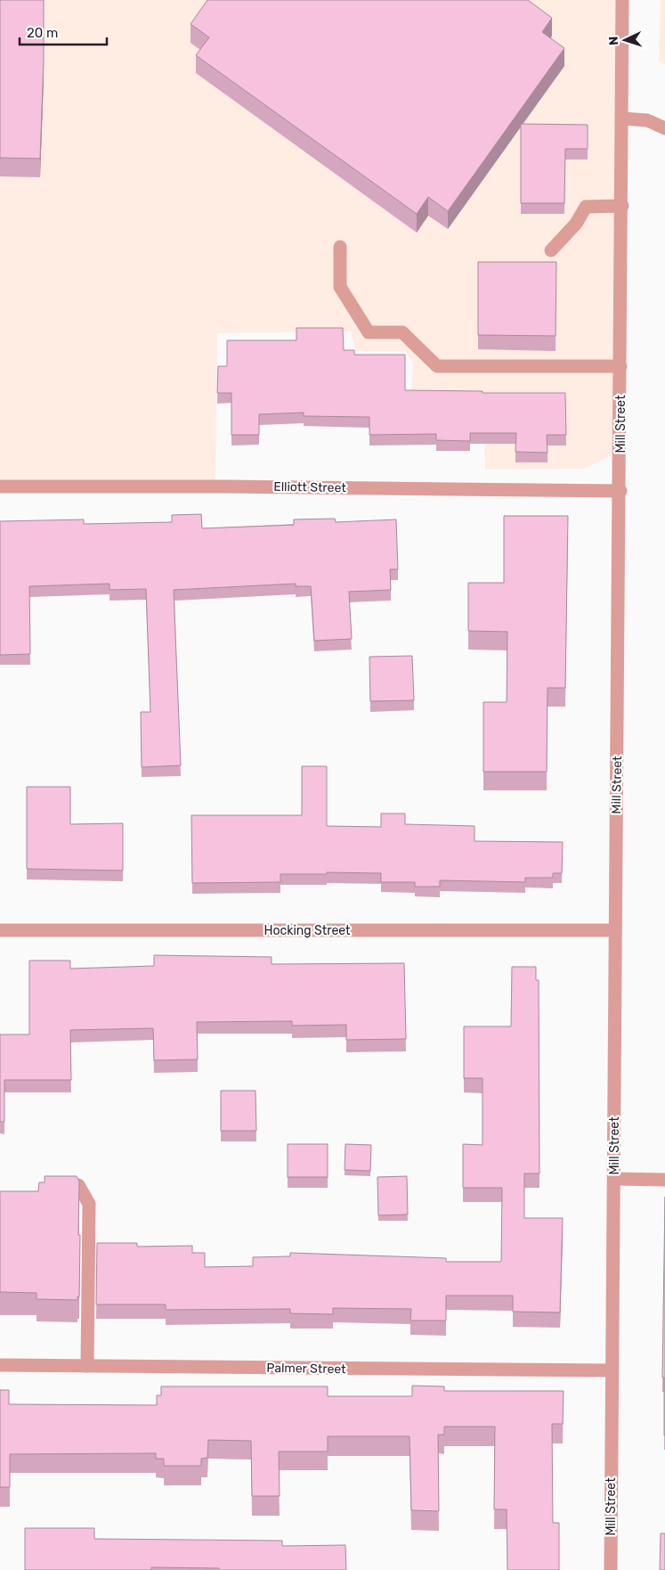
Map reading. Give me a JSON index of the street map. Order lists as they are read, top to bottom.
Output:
{
  "streets": {
    "street": [
      "Mill Street",
      "Elliott Street",
      "Hocking Street",
      "Palmer Street"
    ]
  },
  "crossings": [
    ["Mill Street", "Elliott Street"],
    ["Mill Street", "Hocking Street"],
    ["Mill Street", "Palmer Street"]
  ],
  "scale_bar": "20 m",
  "north": "left"
}
